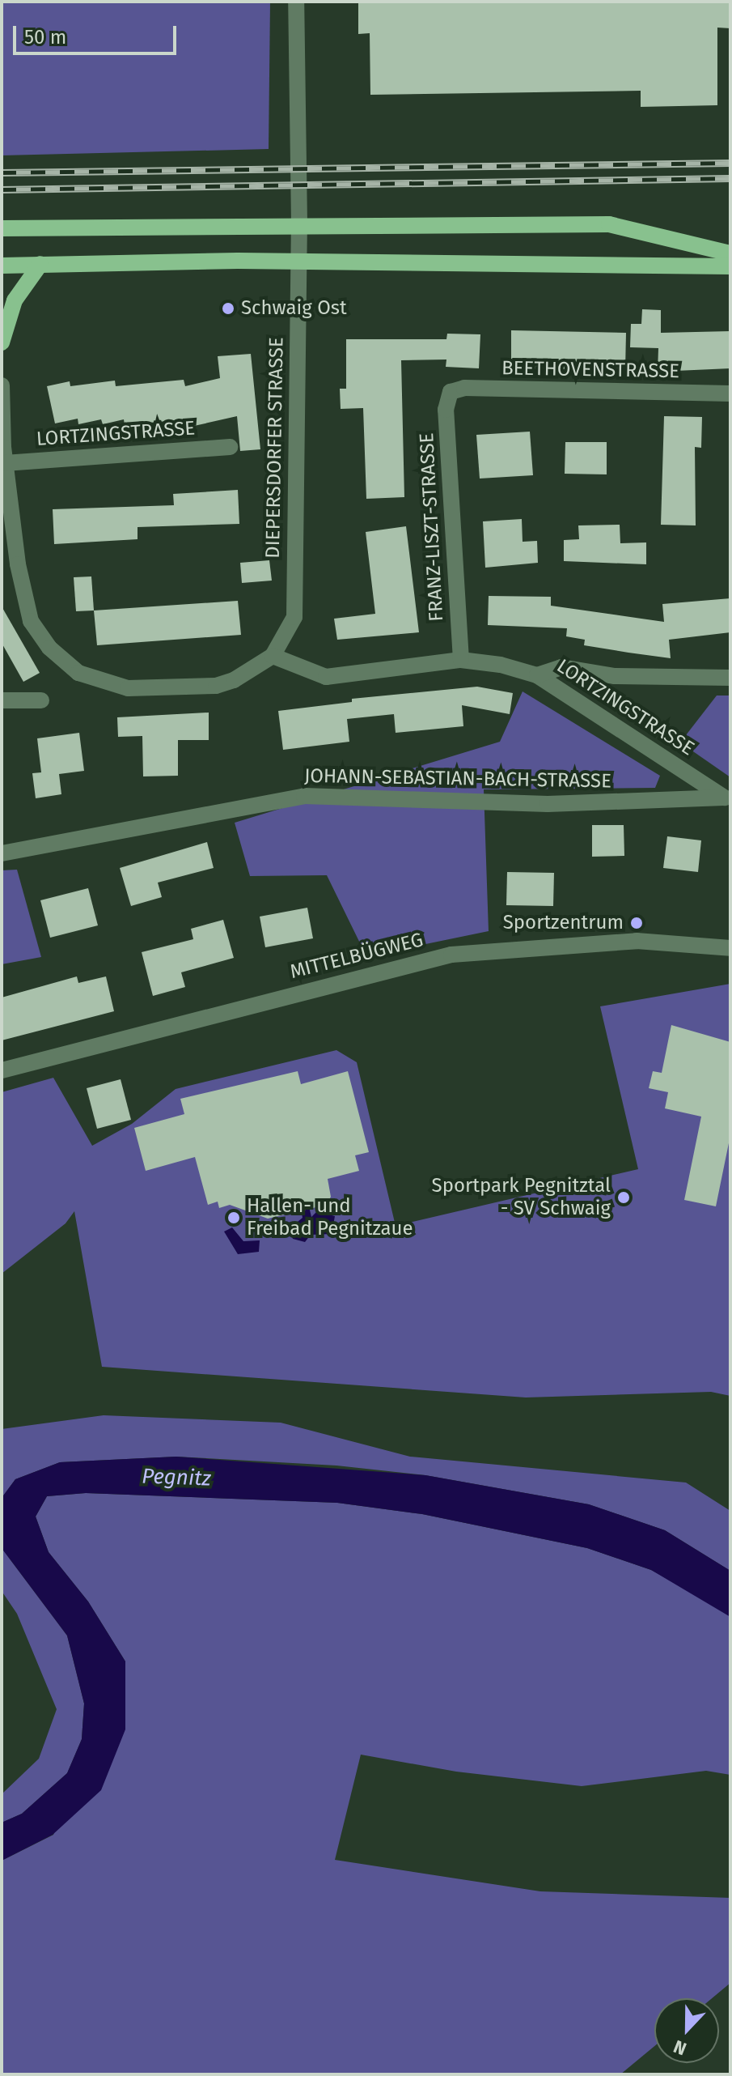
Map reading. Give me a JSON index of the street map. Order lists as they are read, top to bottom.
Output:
{
  "streets": {
    "street": [
      "BEETHOVENSTRASSE",
      "LORTZINGSTRASSE",
      "DIEPERSDORFER STRASSE",
      "FRANZ-LISZT-STRASSE",
      "JOHANN-SEBASTIAN-BACH-STRASSE",
      "MITTELBÜGWEG"
    ]
  },
  "crossings": [
    ["BEETHOVENSTRASSE", "FRANZ-LISZT-STRASSE"],
    ["LORTZINGSTRASSE", "DIEPERSDORFER STRASSE"],
    ["LORTZINGSTRASSE", "FRANZ-LISZT-STRASSE"],
    ["LORTZINGSTRASSE", "JOHANN-SEBASTIAN-BACH-STRASSE"]
  ],
  "water": ["Pegnitz"],
  "places": [
    "Schwaig Ost",
    "Sportzentrum",
    "Sportpark Pegnitztal - SV Schwaig",
    "Hallen- und Freibad Pegnitzaue"
  ],
  "scale_bar": "50 m",
  "north": "bottom"
}
